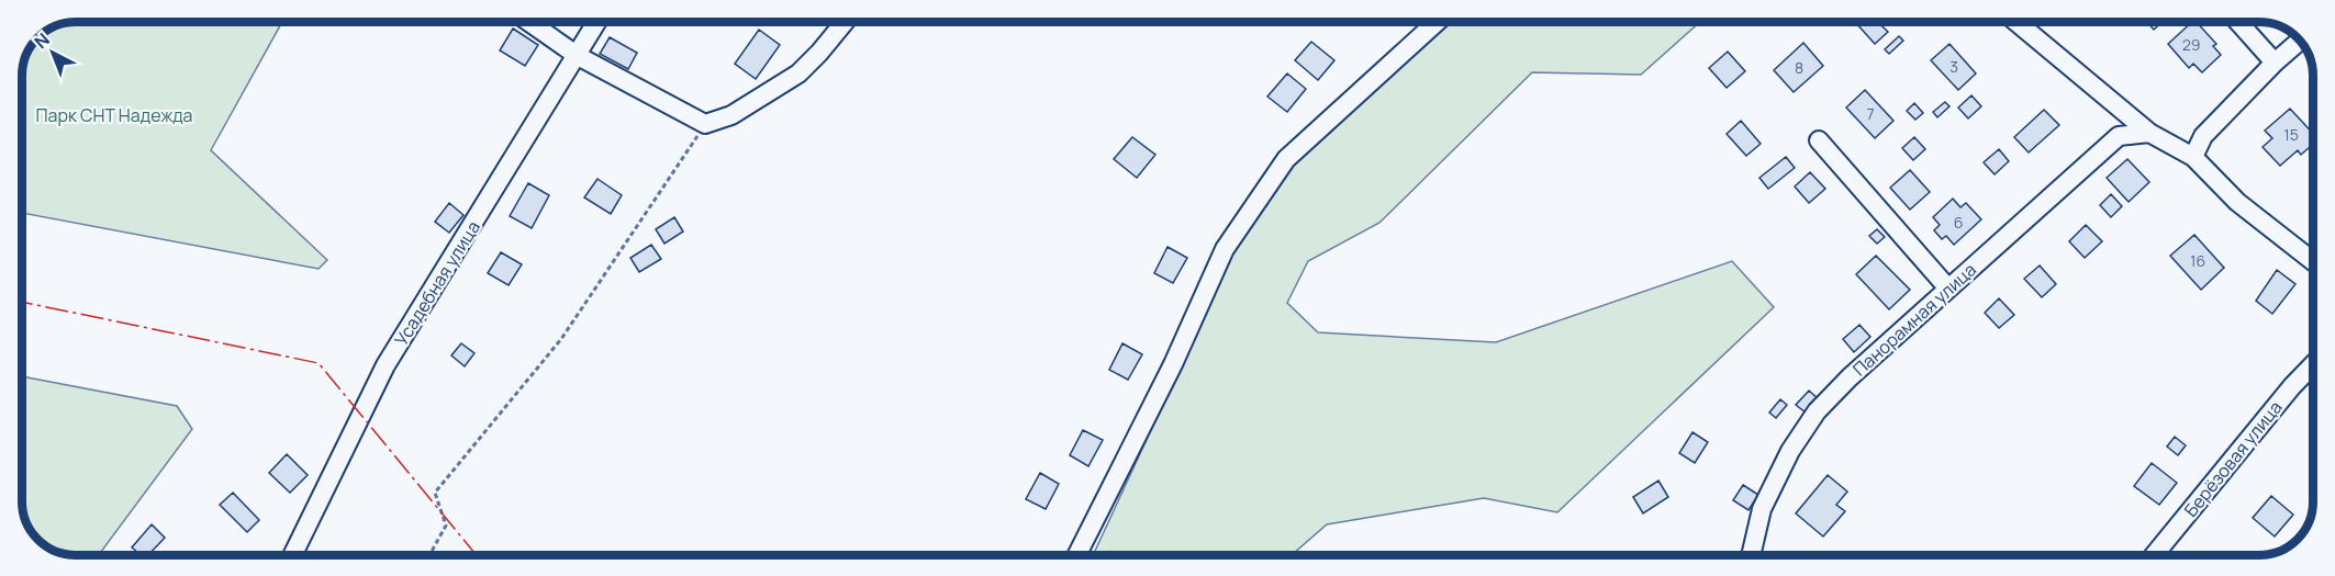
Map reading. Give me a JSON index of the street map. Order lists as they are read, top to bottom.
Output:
{
  "streets": {
    "street": ["Усадебная улица", "Панорамная улица", "Берёзовая улица"]
  },
  "parks": ["Парк СНТ Надежда"],
  "house_numbers": [
    "29",
    "3",
    "8",
    "7",
    "15",
    "6",
    "16"
  ],
  "north": "top left"
}
